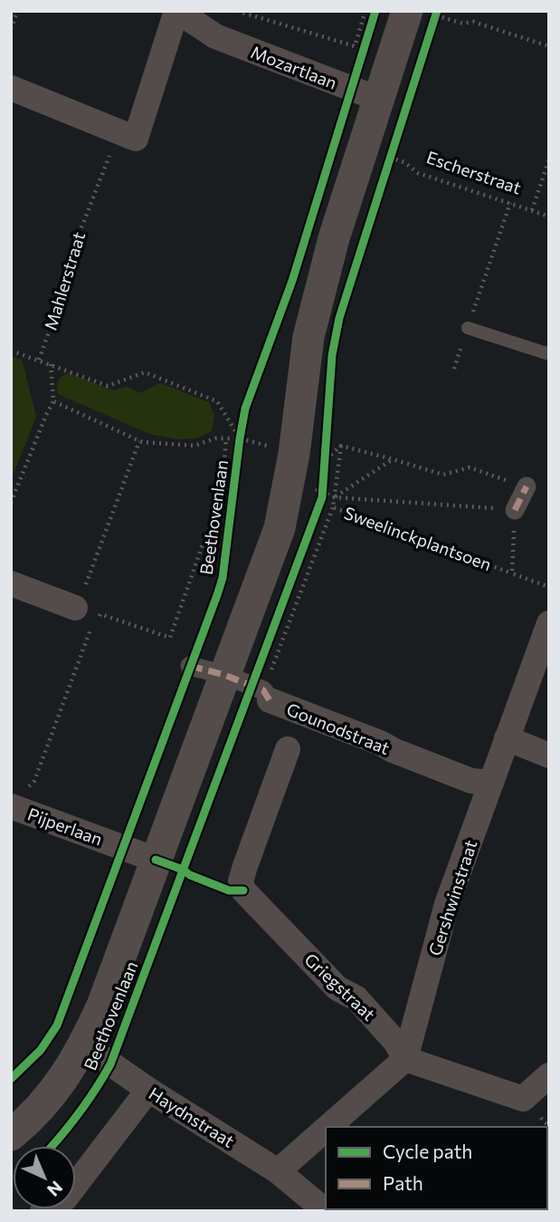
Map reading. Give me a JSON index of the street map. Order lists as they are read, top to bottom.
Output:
{
  "streets": {
    "street": [
      "Mozartlaan",
      "Beethovenlaan",
      "Gounodstraat",
      "Pijperlaan",
      "Gershwinstraat",
      "Griegstraat",
      "Haydnstraat"
    ],
    "path": ["Escherstraat", "Mahlerstraat", "Sweelinckplantsoen"]
  },
  "crossings": [
    ["Mozartlaan", "Beethovenlaan"],
    ["Beethovenlaan", "Gounodstraat"],
    ["Beethovenlaan", "Pijperlaan"],
    ["Beethovenlaan", "Haydnstraat"],
    ["Gounodstraat", "Gershwinstraat"],
    ["Gershwinstraat", "Griegstraat"]
  ],
  "legend": ["Cycle path", "Path"],
  "north": "bottom right"
}
